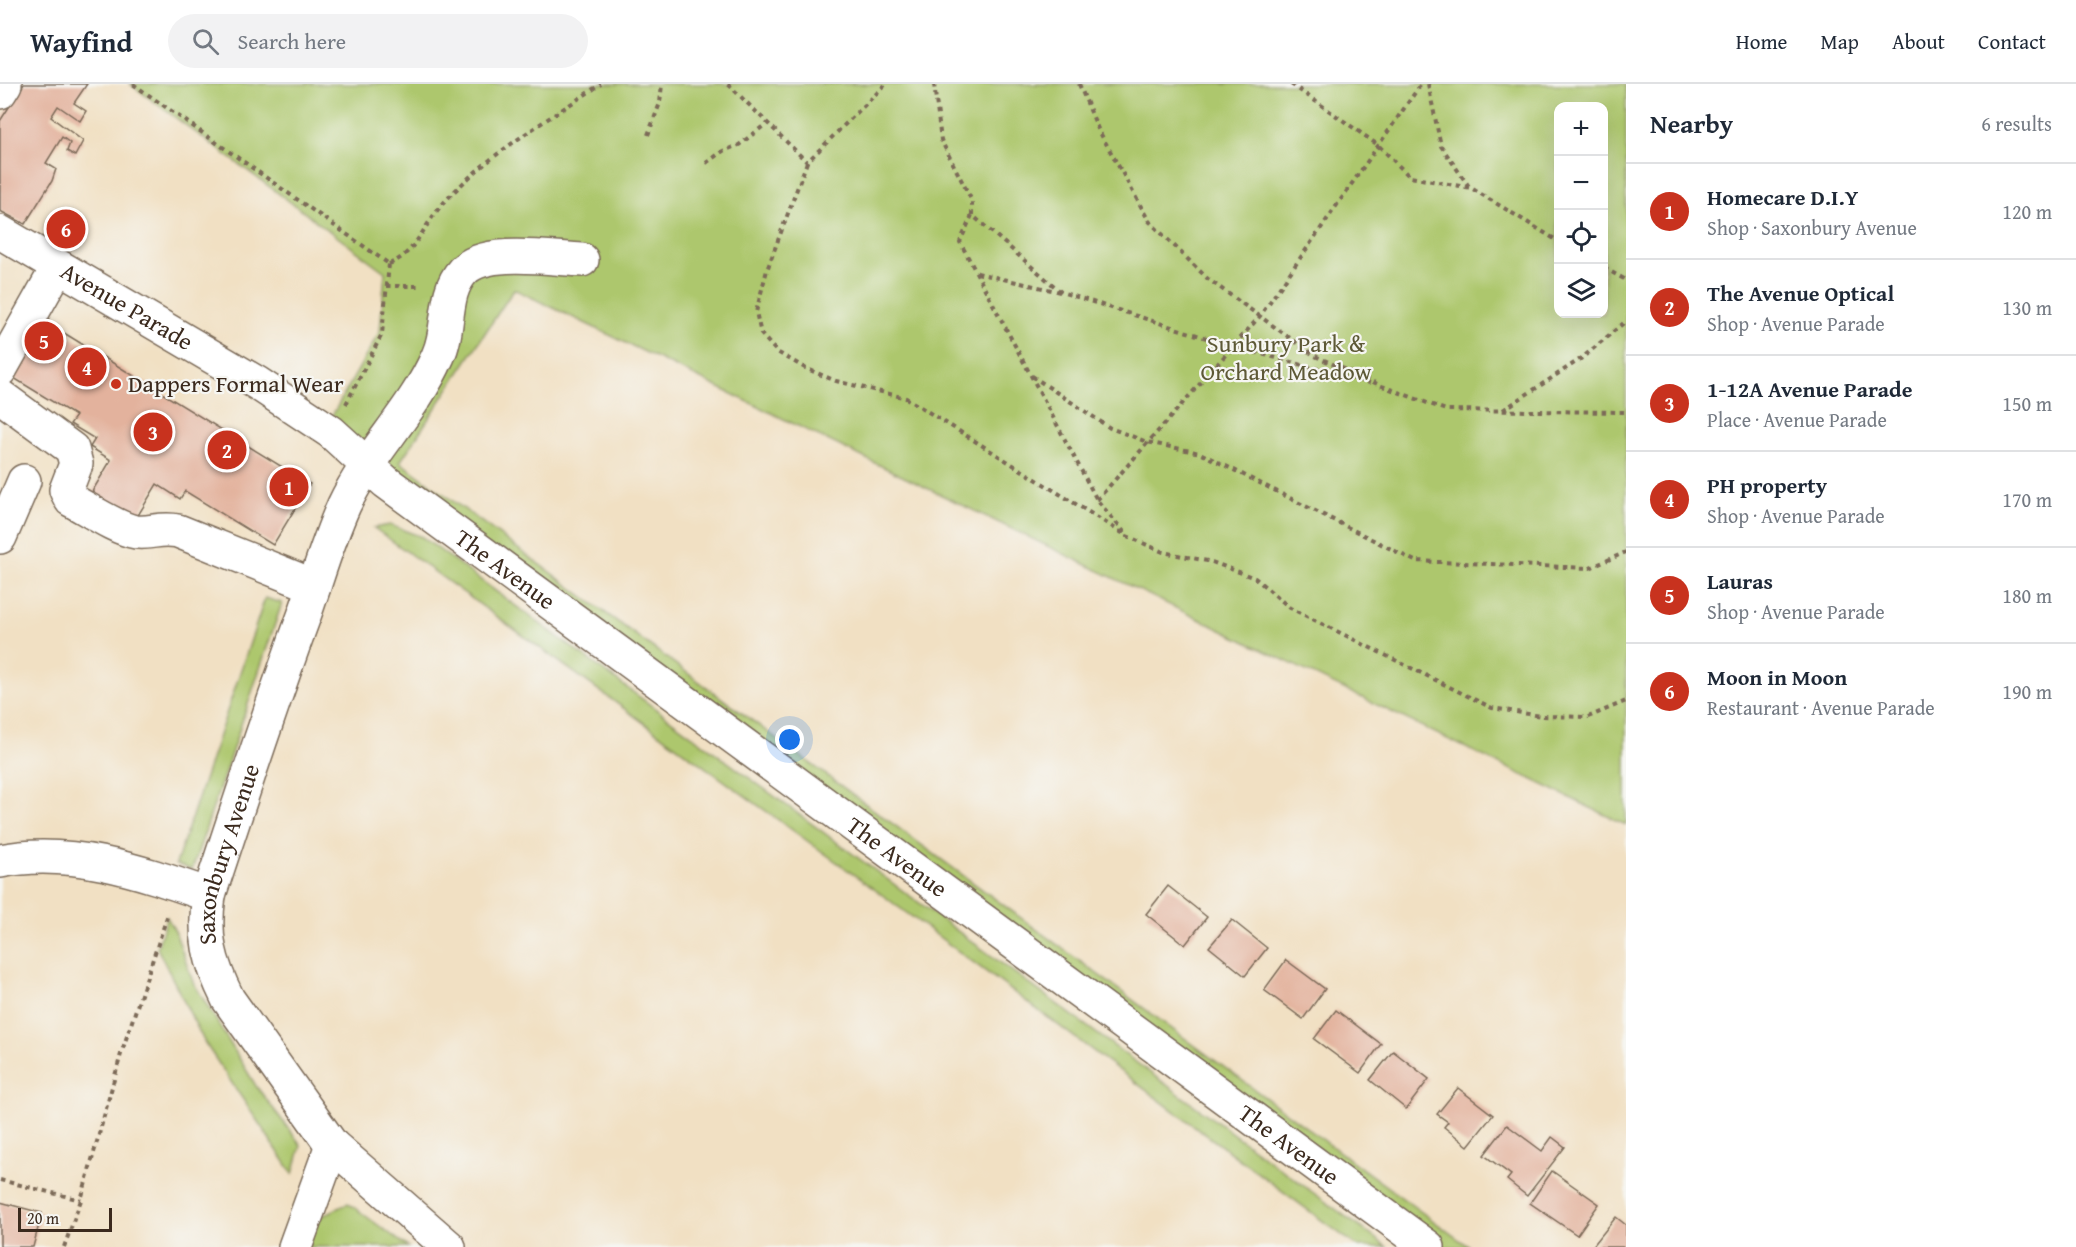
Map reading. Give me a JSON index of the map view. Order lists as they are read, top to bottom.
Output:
{
  "streets": {
    "street": ["Avenue Parade", "The Avenue", "Saxonbury Avenue"]
  },
  "crossings": [
    ["Avenue Parade", "The Avenue"],
    ["Avenue Parade", "Saxonbury Avenue"],
    ["The Avenue", "Saxonbury Avenue"]
  ],
  "parks": ["Sunbury Park & Orchard Meadow"],
  "places": ["Dappers Formal Wear"],
  "scale_bar": "20 m",
  "page": {
    "header": "Wayfind",
    "search": "Search here",
    "nav": [
      "Home",
      "Map",
      "About",
      "Contact"
    ],
    "heading": ["Nearby", "6 results"],
    "map_buttons": ["+", "−"],
    "list": [
      {
        "mark": "1",
        "name": "Homecare D.I.Y",
        "note": "Shop · Saxonbury Avenue",
        "value": "120 m"
      },
      {
        "mark": "2",
        "name": "The Avenue Optical",
        "note": "Shop · Avenue Parade",
        "value": "130 m"
      },
      {
        "mark": "3",
        "name": "1-12A Avenue Parade",
        "note": "Place · Avenue Parade",
        "value": "150 m"
      },
      {
        "mark": "4",
        "name": "PH property",
        "note": "Shop · Avenue Parade",
        "value": "170 m"
      },
      {
        "mark": "5",
        "name": "Lauras",
        "note": "Shop · Avenue Parade",
        "value": "180 m"
      },
      {
        "mark": "6",
        "name": "Moon in Moon",
        "note": "Restaurant · Avenue Parade",
        "value": "190 m"
      }
    ],
    "pins": [
      "6",
      "5",
      "4",
      "3",
      "2",
      "1"
    ],
    "scale": "20 m"
  }
}
